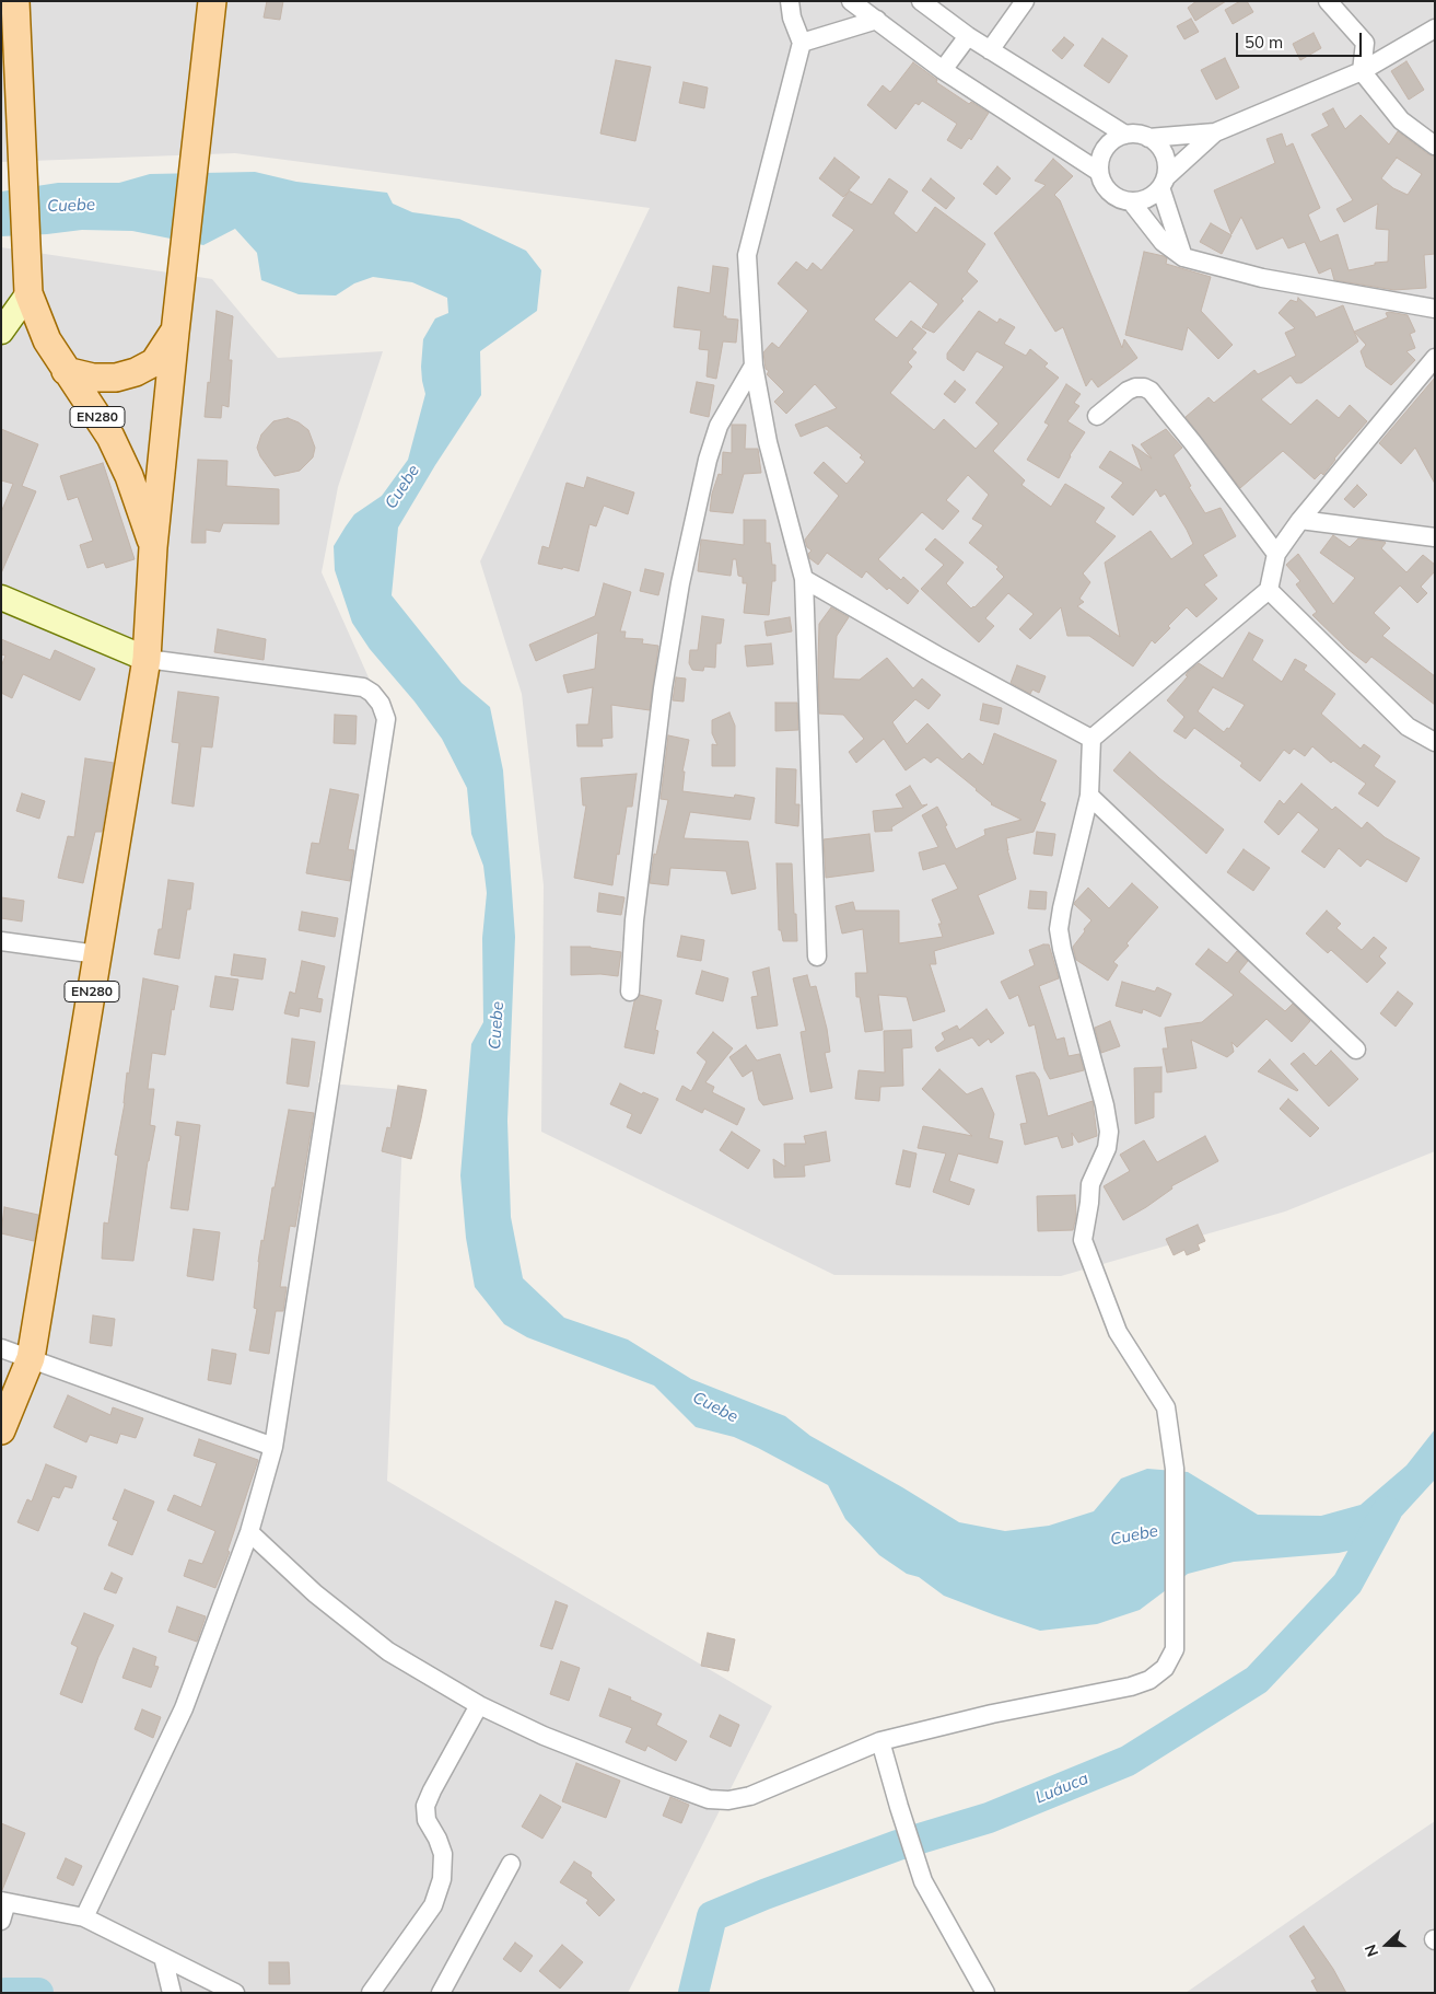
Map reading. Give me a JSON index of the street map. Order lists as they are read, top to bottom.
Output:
{
  "streets": {
    "main road": ["EN280"]
  },
  "water": ["Cuebe", "Luáuca"],
  "scale_bar": "50 m",
  "north": "left"
}
